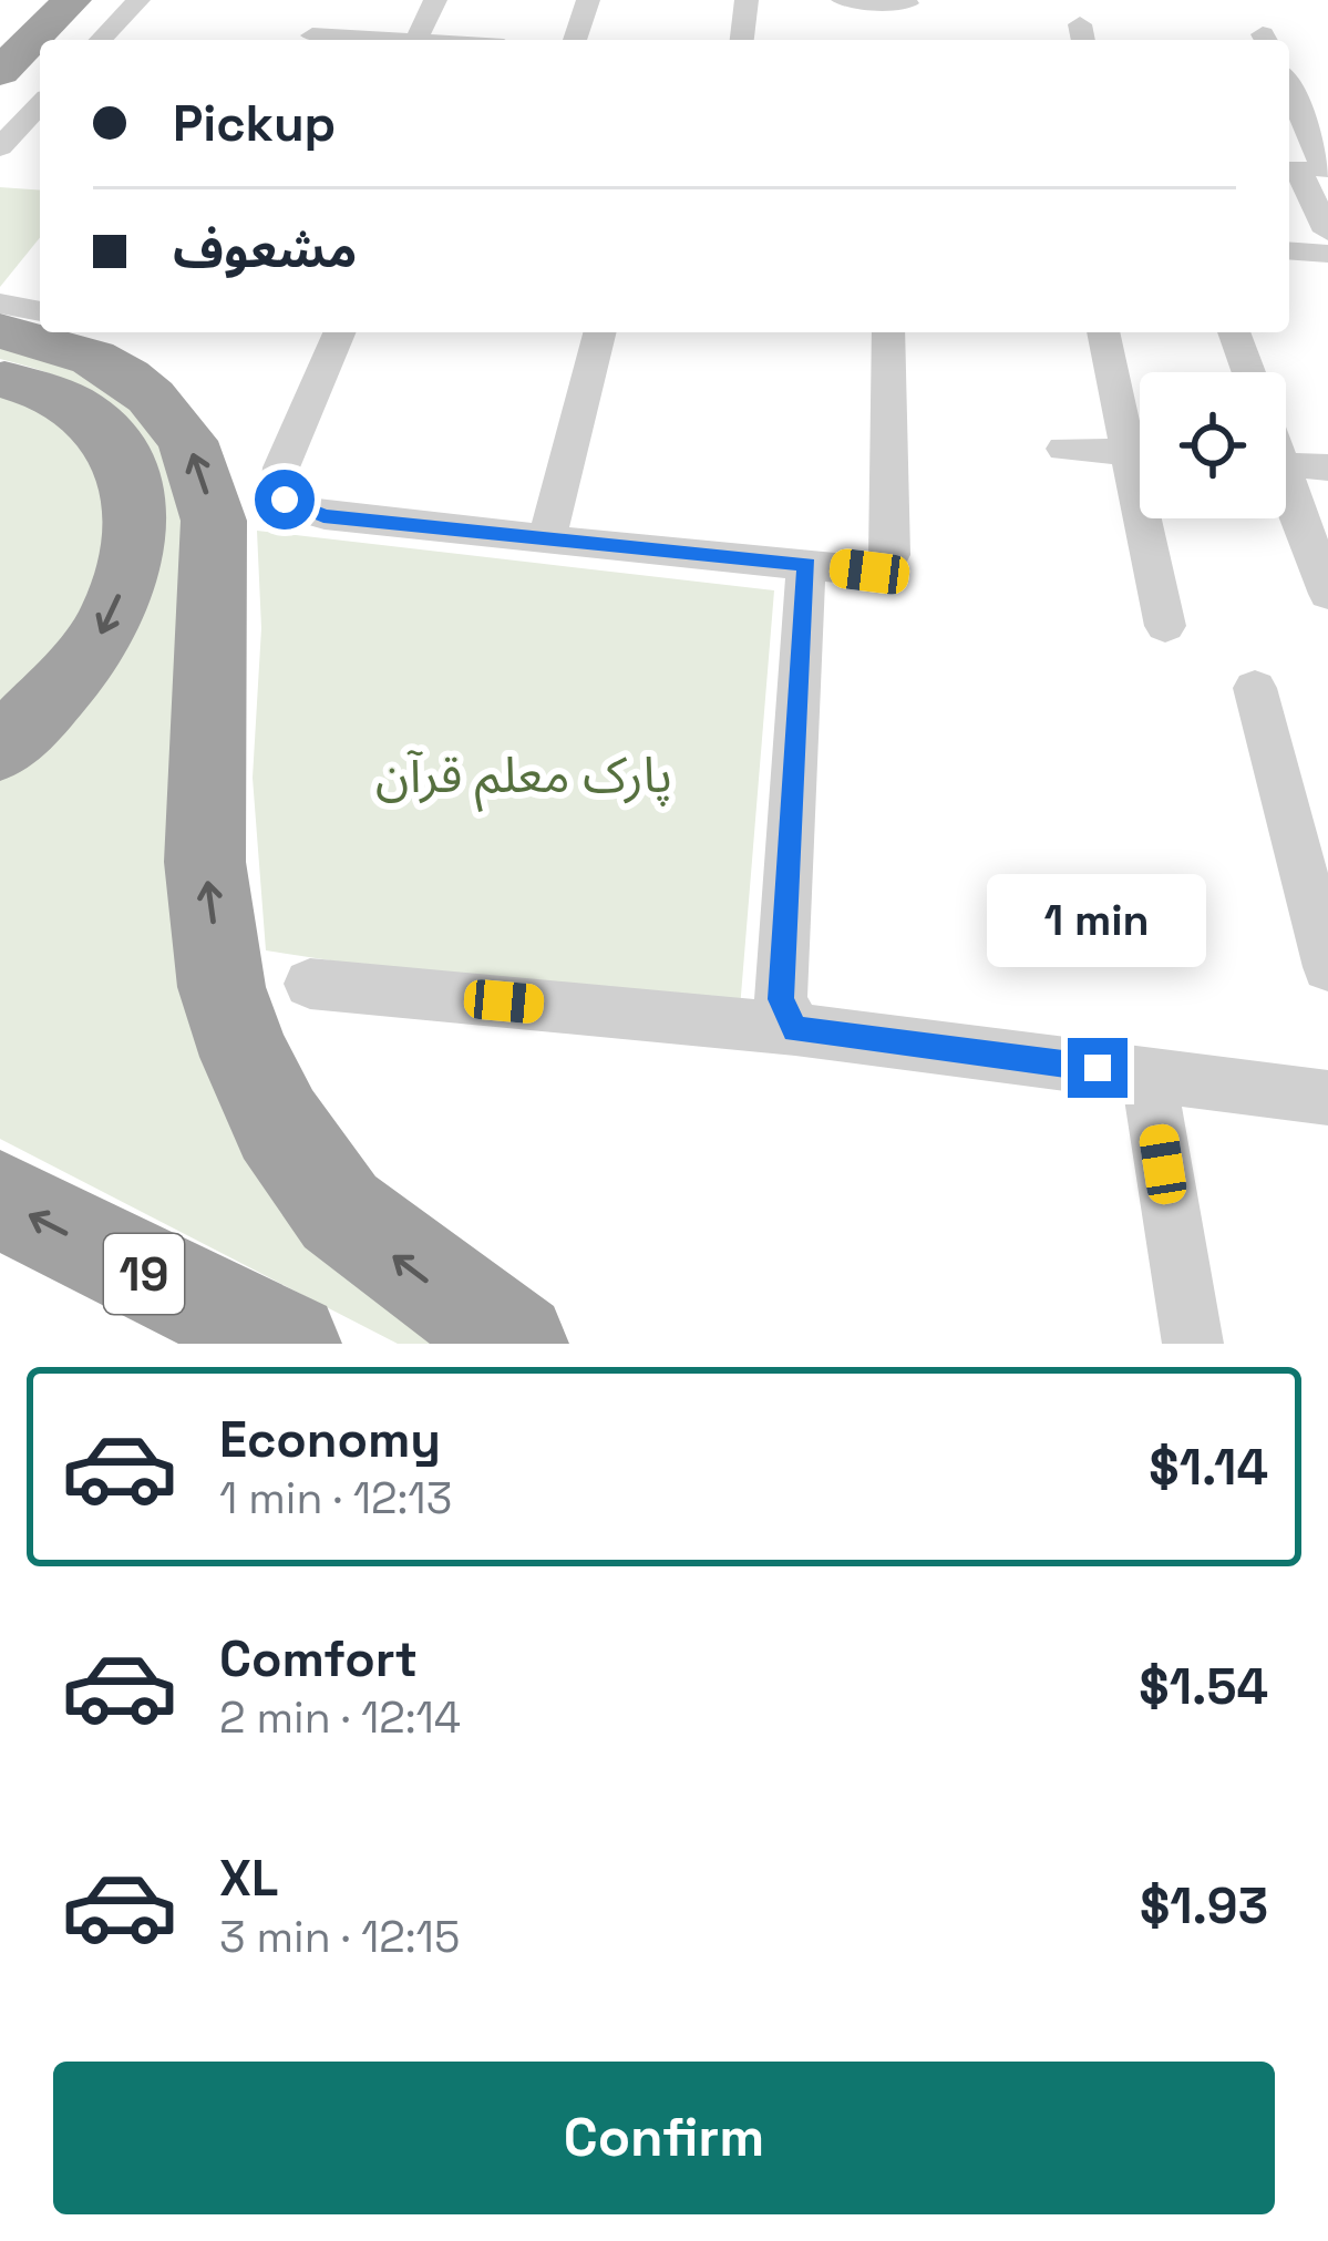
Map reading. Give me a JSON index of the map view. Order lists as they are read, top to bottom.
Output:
{
  "streets": {
    "highway": ["19"]
  },
  "parks": ["پارک معلم قرآن"],
  "page": {
    "banner": ["Pickup", "مشعوف"],
    "bubble": "1 min",
    "list": [
      {
        "name": "Economy",
        "note": "1 min · 12:13",
        "value": "$1.14"
      },
      {
        "name": "Comfort",
        "note": "2 min · 12:14",
        "value": "$1.54"
      },
      {
        "name": "XL",
        "note": "3 min · 12:15",
        "value": "$1.93"
      }
    ],
    "buttons": "Confirm"
  }
}
